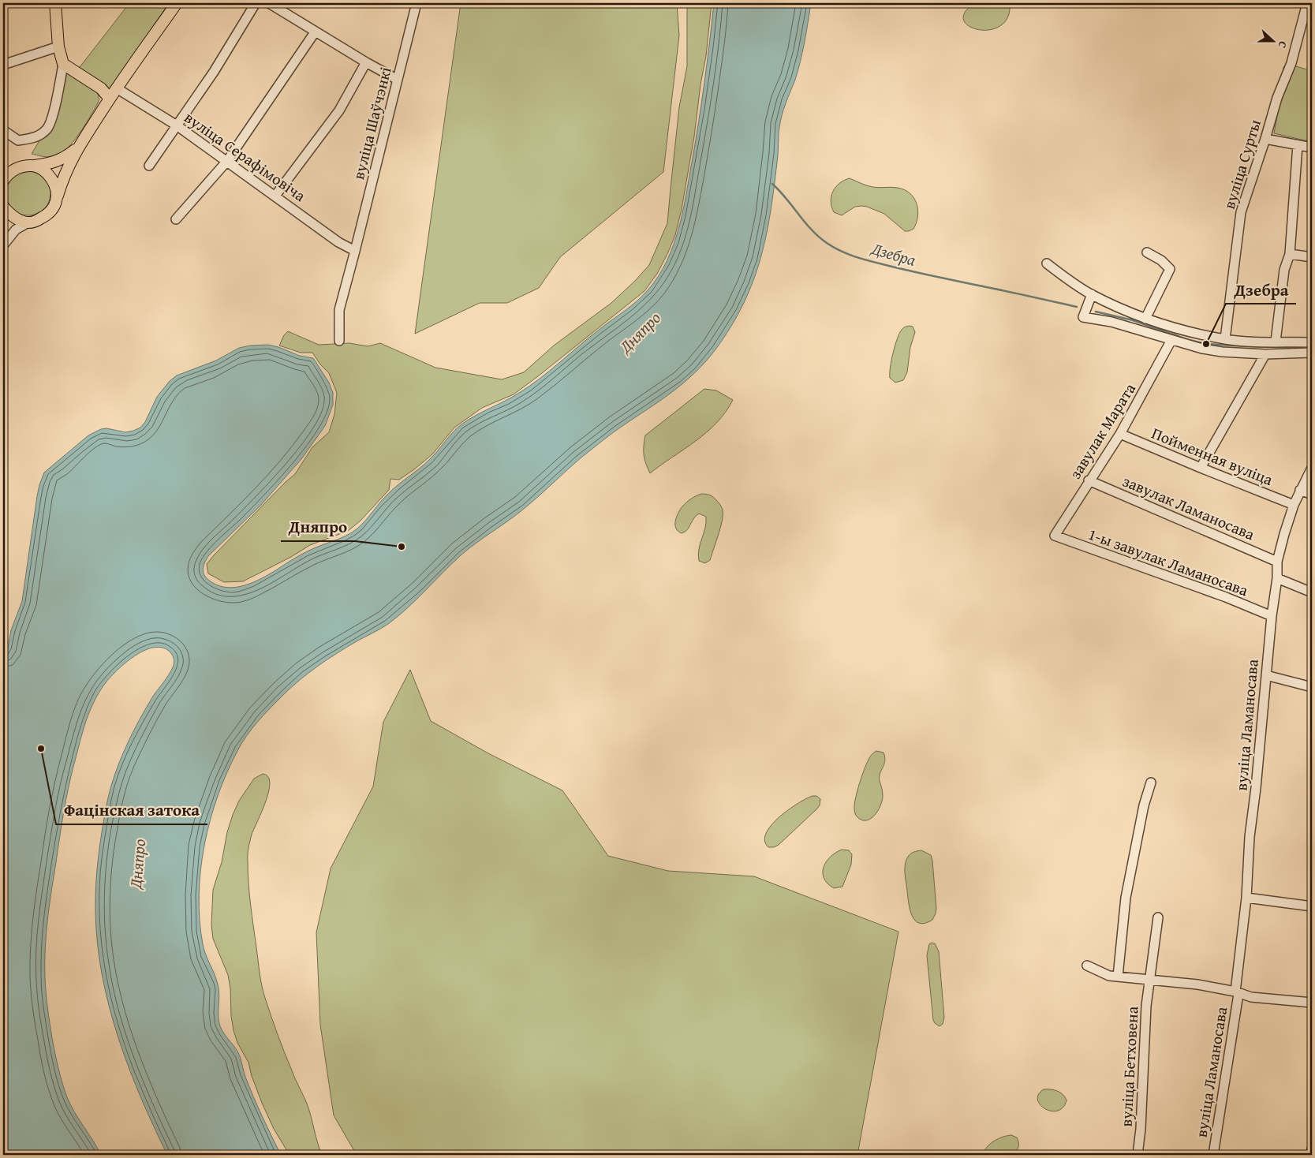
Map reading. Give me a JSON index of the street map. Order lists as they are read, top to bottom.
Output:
{
  "streets": {
    "street": [
      "вуліца Шаўчэнкі",
      "вуліца Серафімовіча",
      "вуліца Сурты",
      "завулак Марата",
      "Пойменная вуліца",
      "завулак Ламаносава",
      "1-ы завулак Ламаносава",
      "вуліца Ламаносава",
      "вуліца Бетховена"
    ]
  },
  "crossings": [
    ["вуліца Шаўчэнкі", "вуліца Серафімовіча"],
    ["завулак Марата", "Пойменная вуліца"],
    ["завулак Марата", "завулак Ламаносава"],
    ["завулак Марата", "1-ы завулак Ламаносава"],
    ["Пойменная вуліца", "вуліца Ламаносава"],
    ["завулак Ламаносава", "вуліца Ламаносава"],
    ["1-ы завулак Ламаносава", "вуліца Ламаносава"]
  ],
  "water": ["Дзебра", "Дняпро"],
  "places": ["Дзебра", "Дняпро", "Фацінская затока"],
  "north": "right"
}
